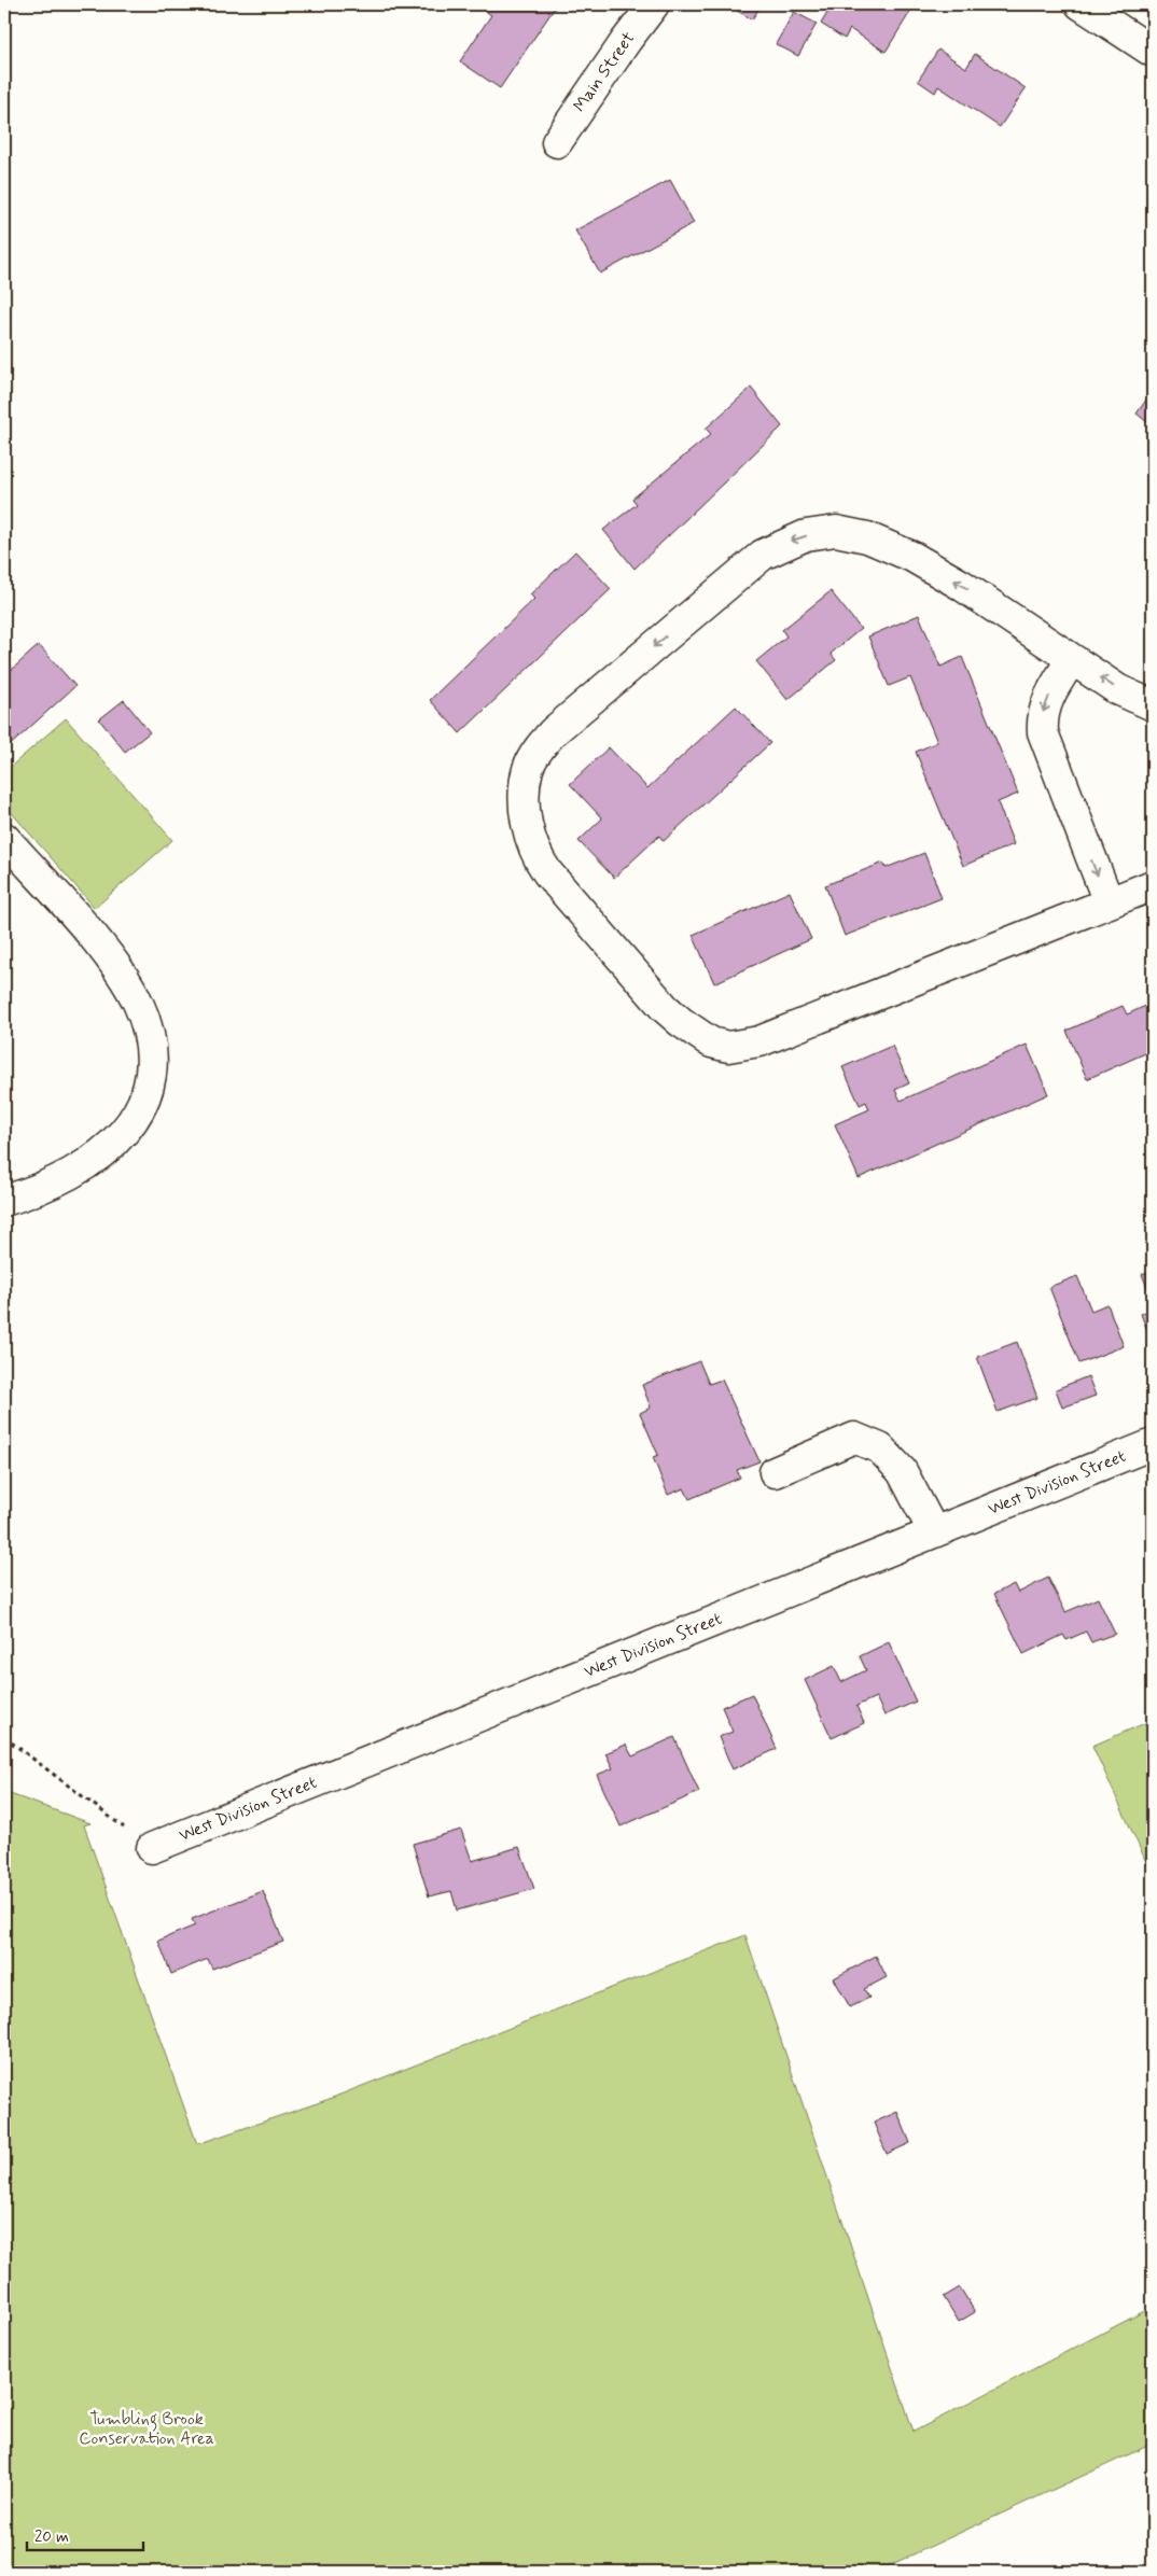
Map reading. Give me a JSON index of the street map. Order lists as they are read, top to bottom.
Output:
{
  "streets": {
    "street": ["Main Street", "West Division Street"]
  },
  "parks": ["Tumbling Brook Conservation Area"],
  "scale_bar": "20 m"
}
